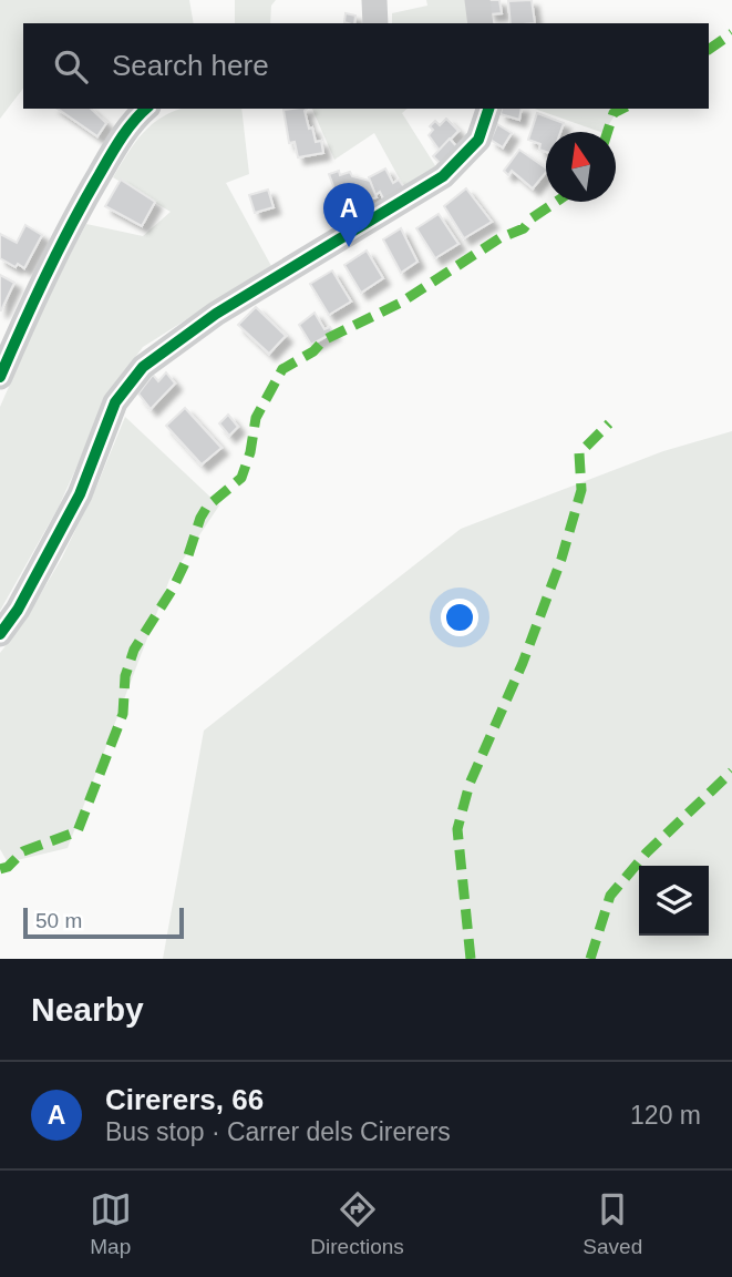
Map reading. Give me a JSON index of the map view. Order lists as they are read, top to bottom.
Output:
{
  "scale_bar": "50 m",
  "north": "top",
  "page": {
    "search": "Search here",
    "pins": "A",
    "scale": "50 m",
    "heading": "Nearby",
    "list": [
      {
        "mark": "A",
        "name": "Cirerers, 66",
        "note": "Bus stop · Carrer dels Cirerers",
        "value": "120 m"
      }
    ],
    "nav": ["Map", "Directions", "Saved"]
  }
}
